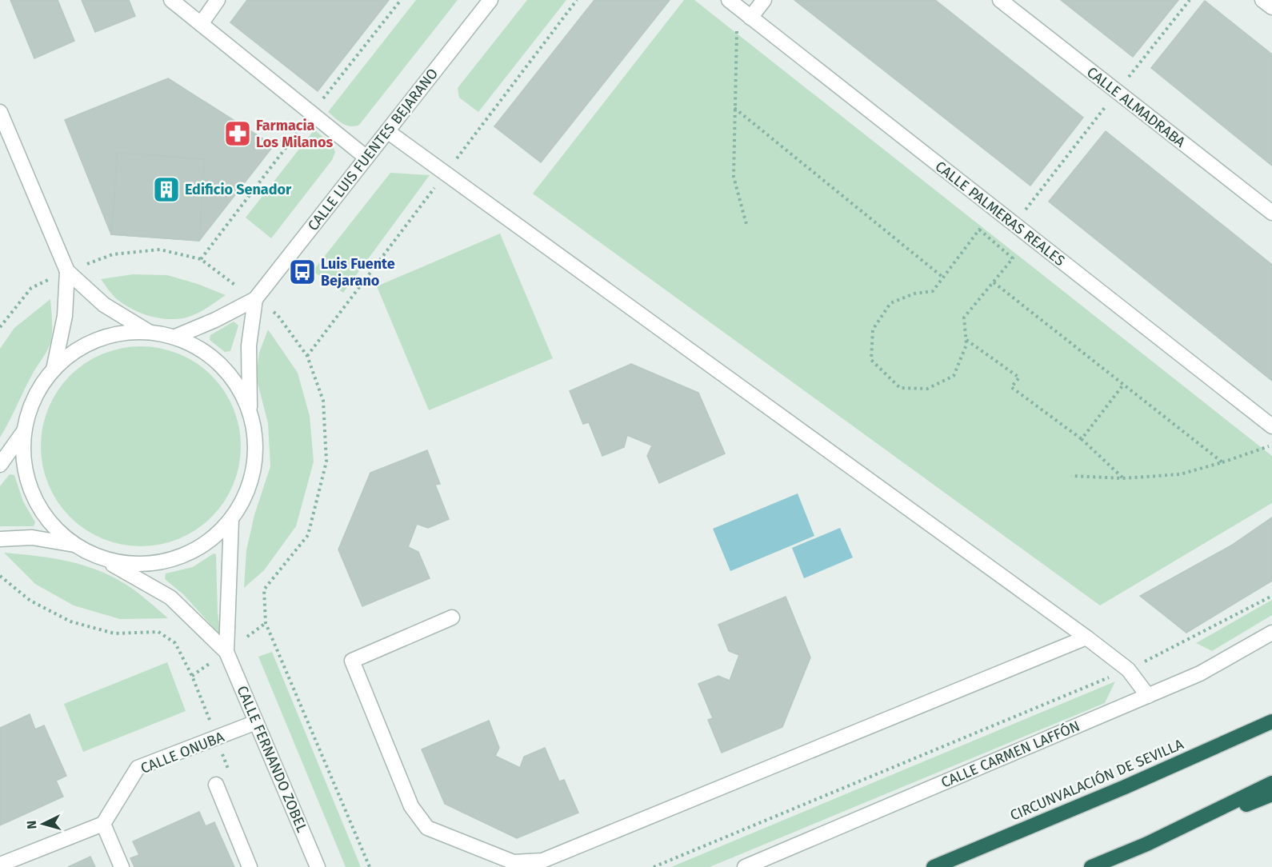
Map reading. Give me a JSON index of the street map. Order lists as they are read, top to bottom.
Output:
{
  "streets": {
    "highway": ["CIRCUNVALACIÓN DE SEVILLA"],
    "street": [
      "CALLE ALMADRABA",
      "CALLE LUIS FUENTES BEJARANO",
      "CALLE PALMERAS REALES",
      "CALLE ONUBA",
      "CALLE CARMEN LAFFÓN",
      "CALLE FERNANDO ZOBEL"
    ]
  },
  "crossings": [
    ["CALLE ONUBA", "CALLE FERNANDO ZOBEL"]
  ],
  "places": {
    "pharmacy": ["Farmacia Los Milanos"],
    "building": ["Edificio Senador"],
    "bus stop": ["Luis Fuente Bejarano"]
  },
  "north": "left"
}
